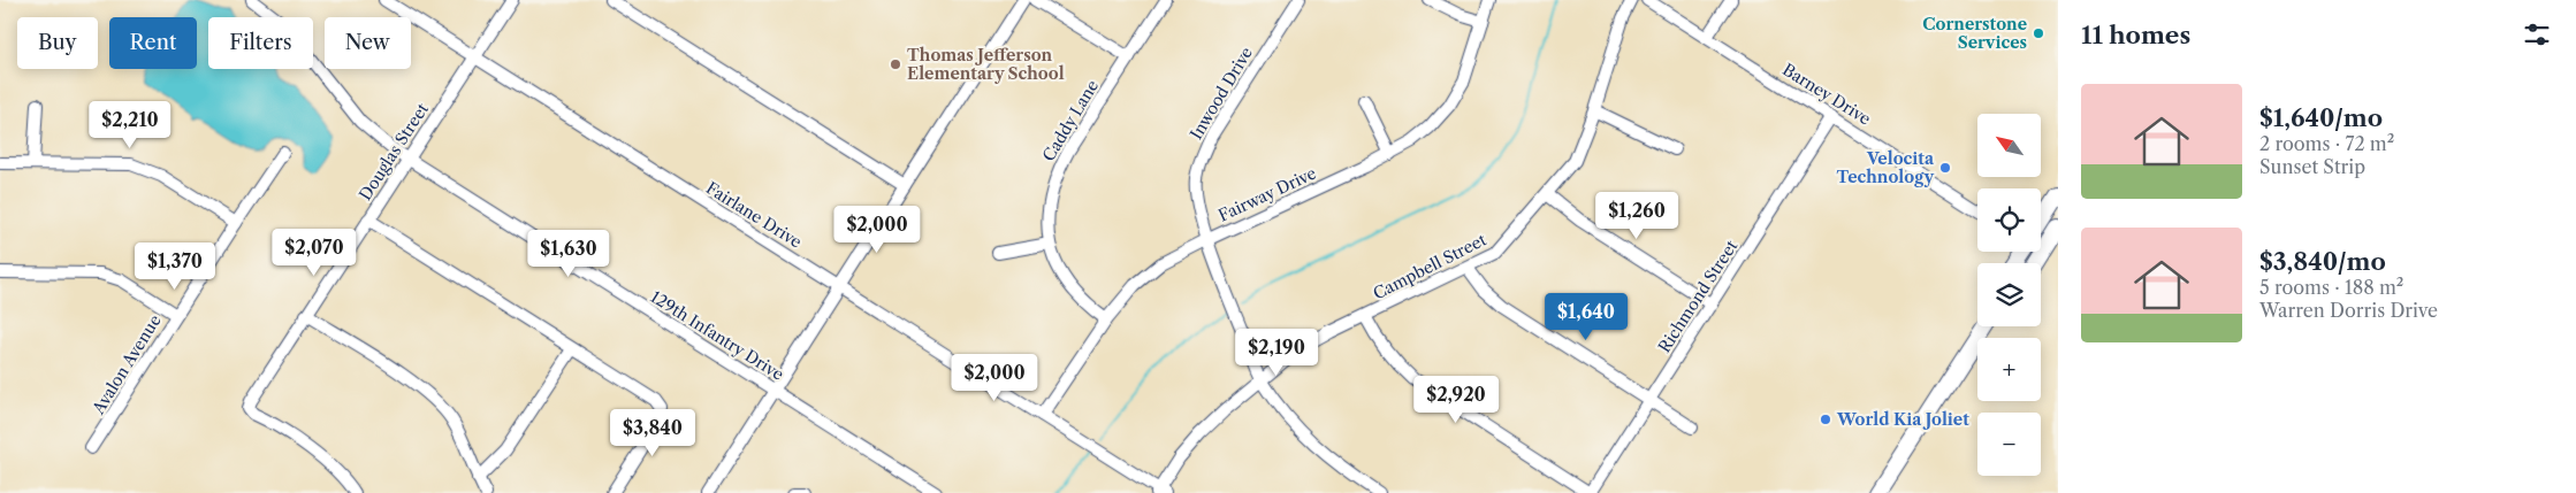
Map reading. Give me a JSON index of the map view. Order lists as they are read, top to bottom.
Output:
{
  "streets": {
    "street": [
      "Inwood Drive",
      "Barney Drive",
      "Caddy Lane",
      "Douglas Street",
      "Fairway Drive",
      "Fairlane Drive",
      "Campbell Street",
      "Richmond Street",
      "129th Infantry Drive",
      "Avalon Avenue"
    ]
  },
  "crossings": [
    ["Inwood Drive", "Fairway Drive"],
    ["Inwood Drive", "Campbell Street"],
    ["Barney Drive", "Richmond Street"],
    ["Caddy Lane", "Fairway Drive"],
    ["Douglas Street", "Fairlane Drive"],
    ["Douglas Street", "129th Infantry Drive"],
    ["Fairway Drive", "Fairlane Drive"],
    ["Fairlane Drive", "Campbell Street"]
  ],
  "places": [
    "Cornerstone Services",
    "Thomas Jefferson Elementary School",
    "Velocita Technology",
    "World Kia Joliet"
  ],
  "north": "top left",
  "page": {
    "heading": "11 homes",
    "chip": [
      "Buy",
      "Rent",
      "Filters",
      "New"
    ],
    "list": [
      {
        "name": "$1,640/mo",
        "note": "2 rooms · 72 m² · Sunset Strip"
      },
      {
        "name": "$3,840/mo",
        "note": "5 rooms · 188 m² · Warren Dorris Drive"
      }
    ],
    "price": [
      "$2,210",
      "$1,260",
      "$2,000",
      "$2,070",
      "$1,630",
      "$1,370",
      "$1,640",
      "$2,190",
      "$2,000",
      "$2,920",
      "$3,840"
    ],
    "map_buttons": ["+", "−"]
  }
}
